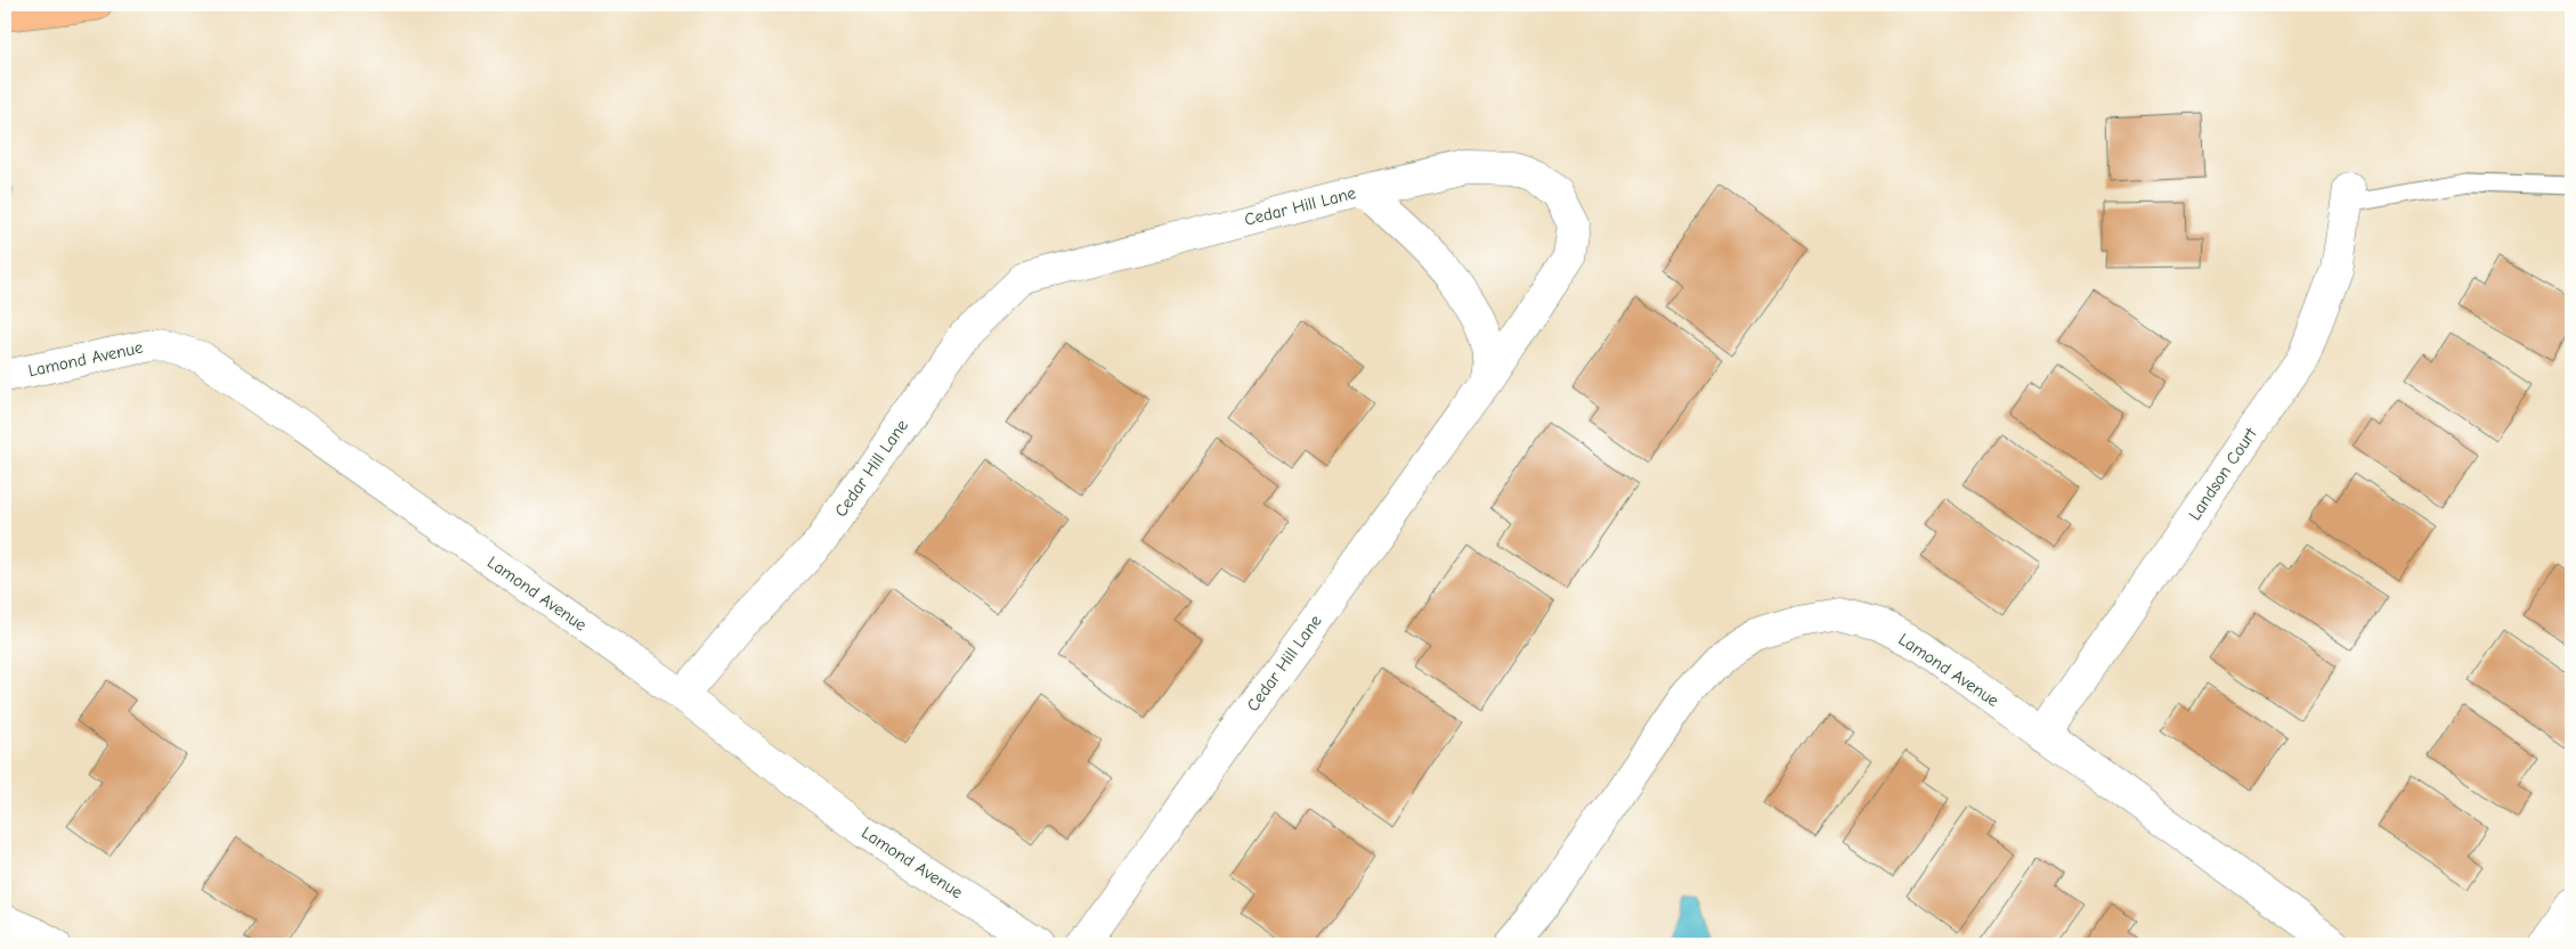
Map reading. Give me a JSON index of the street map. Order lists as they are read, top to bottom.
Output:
{
  "streets": {
    "street": ["Cedar Hill Lane", "Lamond Avenue", "Landson Court"]
  },
  "crossings": [
    ["Cedar Hill Lane", "Lamond Avenue"],
    ["Lamond Avenue", "Landson Court"]
  ]
}
